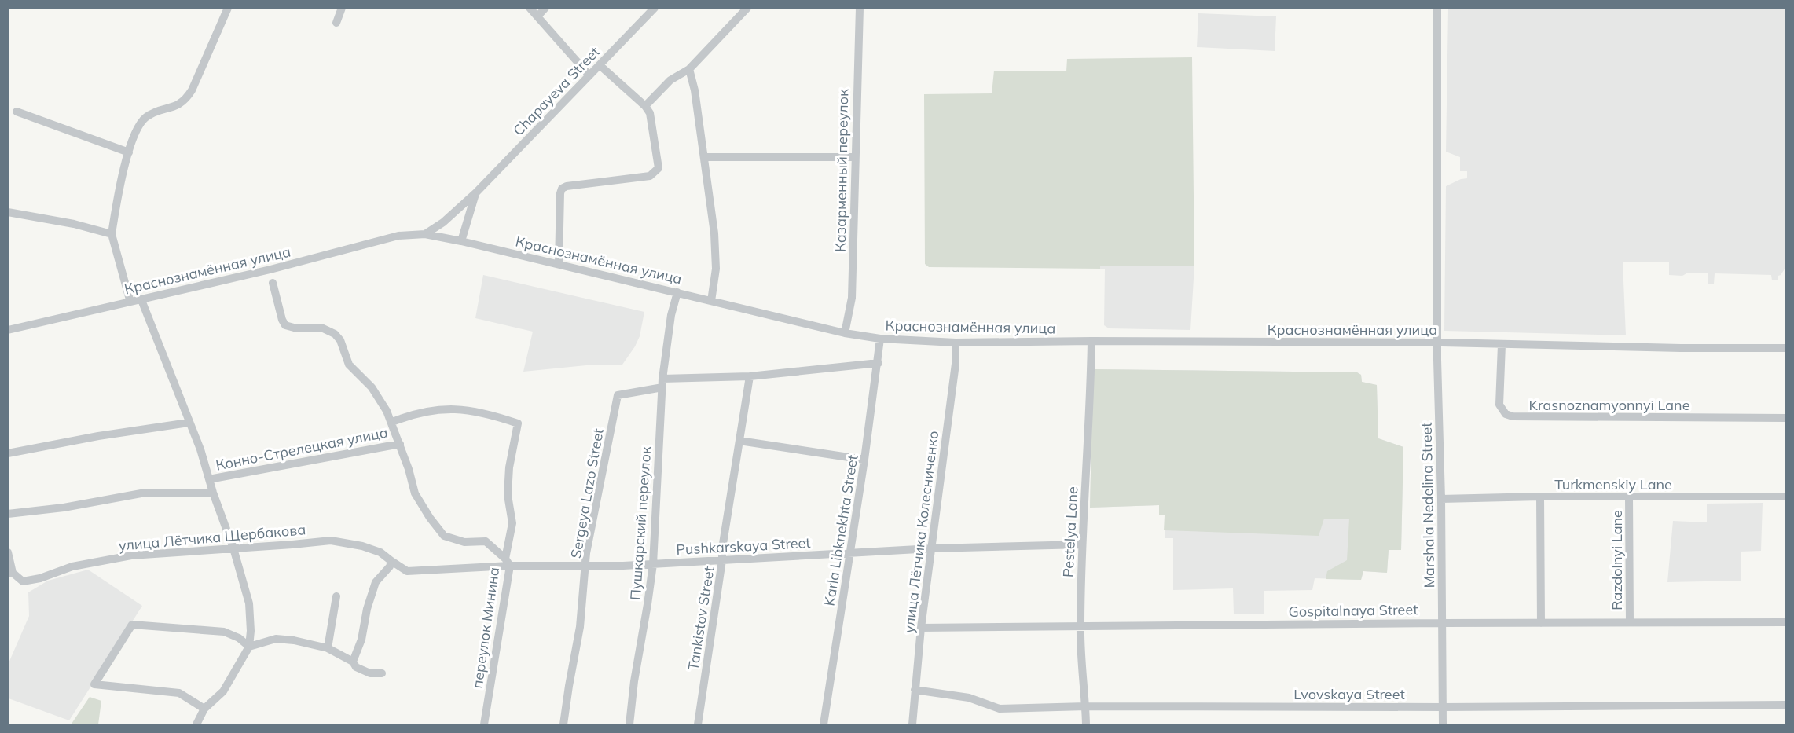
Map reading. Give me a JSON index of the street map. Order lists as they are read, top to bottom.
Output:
{
  "streets": {
    "street": [
      "Chapayeva Street",
      "Казарменный переулок",
      "Краснознамённая улица",
      "Krasnoznamyonnyi Lane",
      "Конно-Стрелецкая улица",
      "Turkmenskiy Lane",
      "Sergeya Lazo Street",
      "Marshala Nedelina Street",
      "Пушкарский переулок",
      "Karla Libknekhta Street",
      "улица Лётчика Колесниченко",
      "Pestelya Lane",
      "улица Лётчика Щербакова",
      "Pushkarskaya Street",
      "Razdolnyi Lane",
      "Gospitalnaya Street",
      "Tankistov Street",
      "переулок Минина",
      "Lvovskaya Street"
    ]
  },
  "crossings": [
    ["Chapayeva Street", "Краснознамённая улица"],
    ["Казарменный переулок", "Краснознамённая улица"],
    ["Краснознамённая улица", "Krasnoznamyonnyi Lane"],
    ["Краснознамённая улица", "Marshala Nedelina Street"],
    ["Краснознамённая улица", "Пушкарский переулок"],
    ["Краснознамённая улица", "Karla Libknekhta Street"],
    ["Краснознамённая улица", "улица Лётчика Колесниченко"],
    ["Краснознамённая улица", "Pestelya Lane"],
    ["Turkmenskiy Lane", "Marshala Nedelina Street"],
    ["Turkmenskiy Lane", "Razdolnyi Lane"],
    ["Sergeya Lazo Street", "Пушкарский переулок"],
    ["Sergeya Lazo Street", "Pushkarskaya Street"],
    ["Marshala Nedelina Street", "Gospitalnaya Street"],
    ["Marshala Nedelina Street", "Lvovskaya Street"],
    ["Пушкарский переулок", "Pushkarskaya Street"],
    ["Karla Libknekhta Street", "Pushkarskaya Street"],
    ["улица Лётчика Колесниченко", "Pushkarskaya Street"],
    ["улица Лётчика Колесниченко", "Gospitalnaya Street"],
    ["улица Лётчика Колесниченко", "Lvovskaya Street"],
    ["Pestelya Lane", "Pushkarskaya Street"],
    ["Pestelya Lane", "Gospitalnaya Street"],
    ["Pestelya Lane", "Lvovskaya Street"],
    ["улица Лётчика Щербакова", "Pushkarskaya Street"],
    ["Pushkarskaya Street", "Tankistov Street"],
    ["Pushkarskaya Street", "переулок Минина"],
    ["Razdolnyi Lane", "Gospitalnaya Street"]
  ]
}
